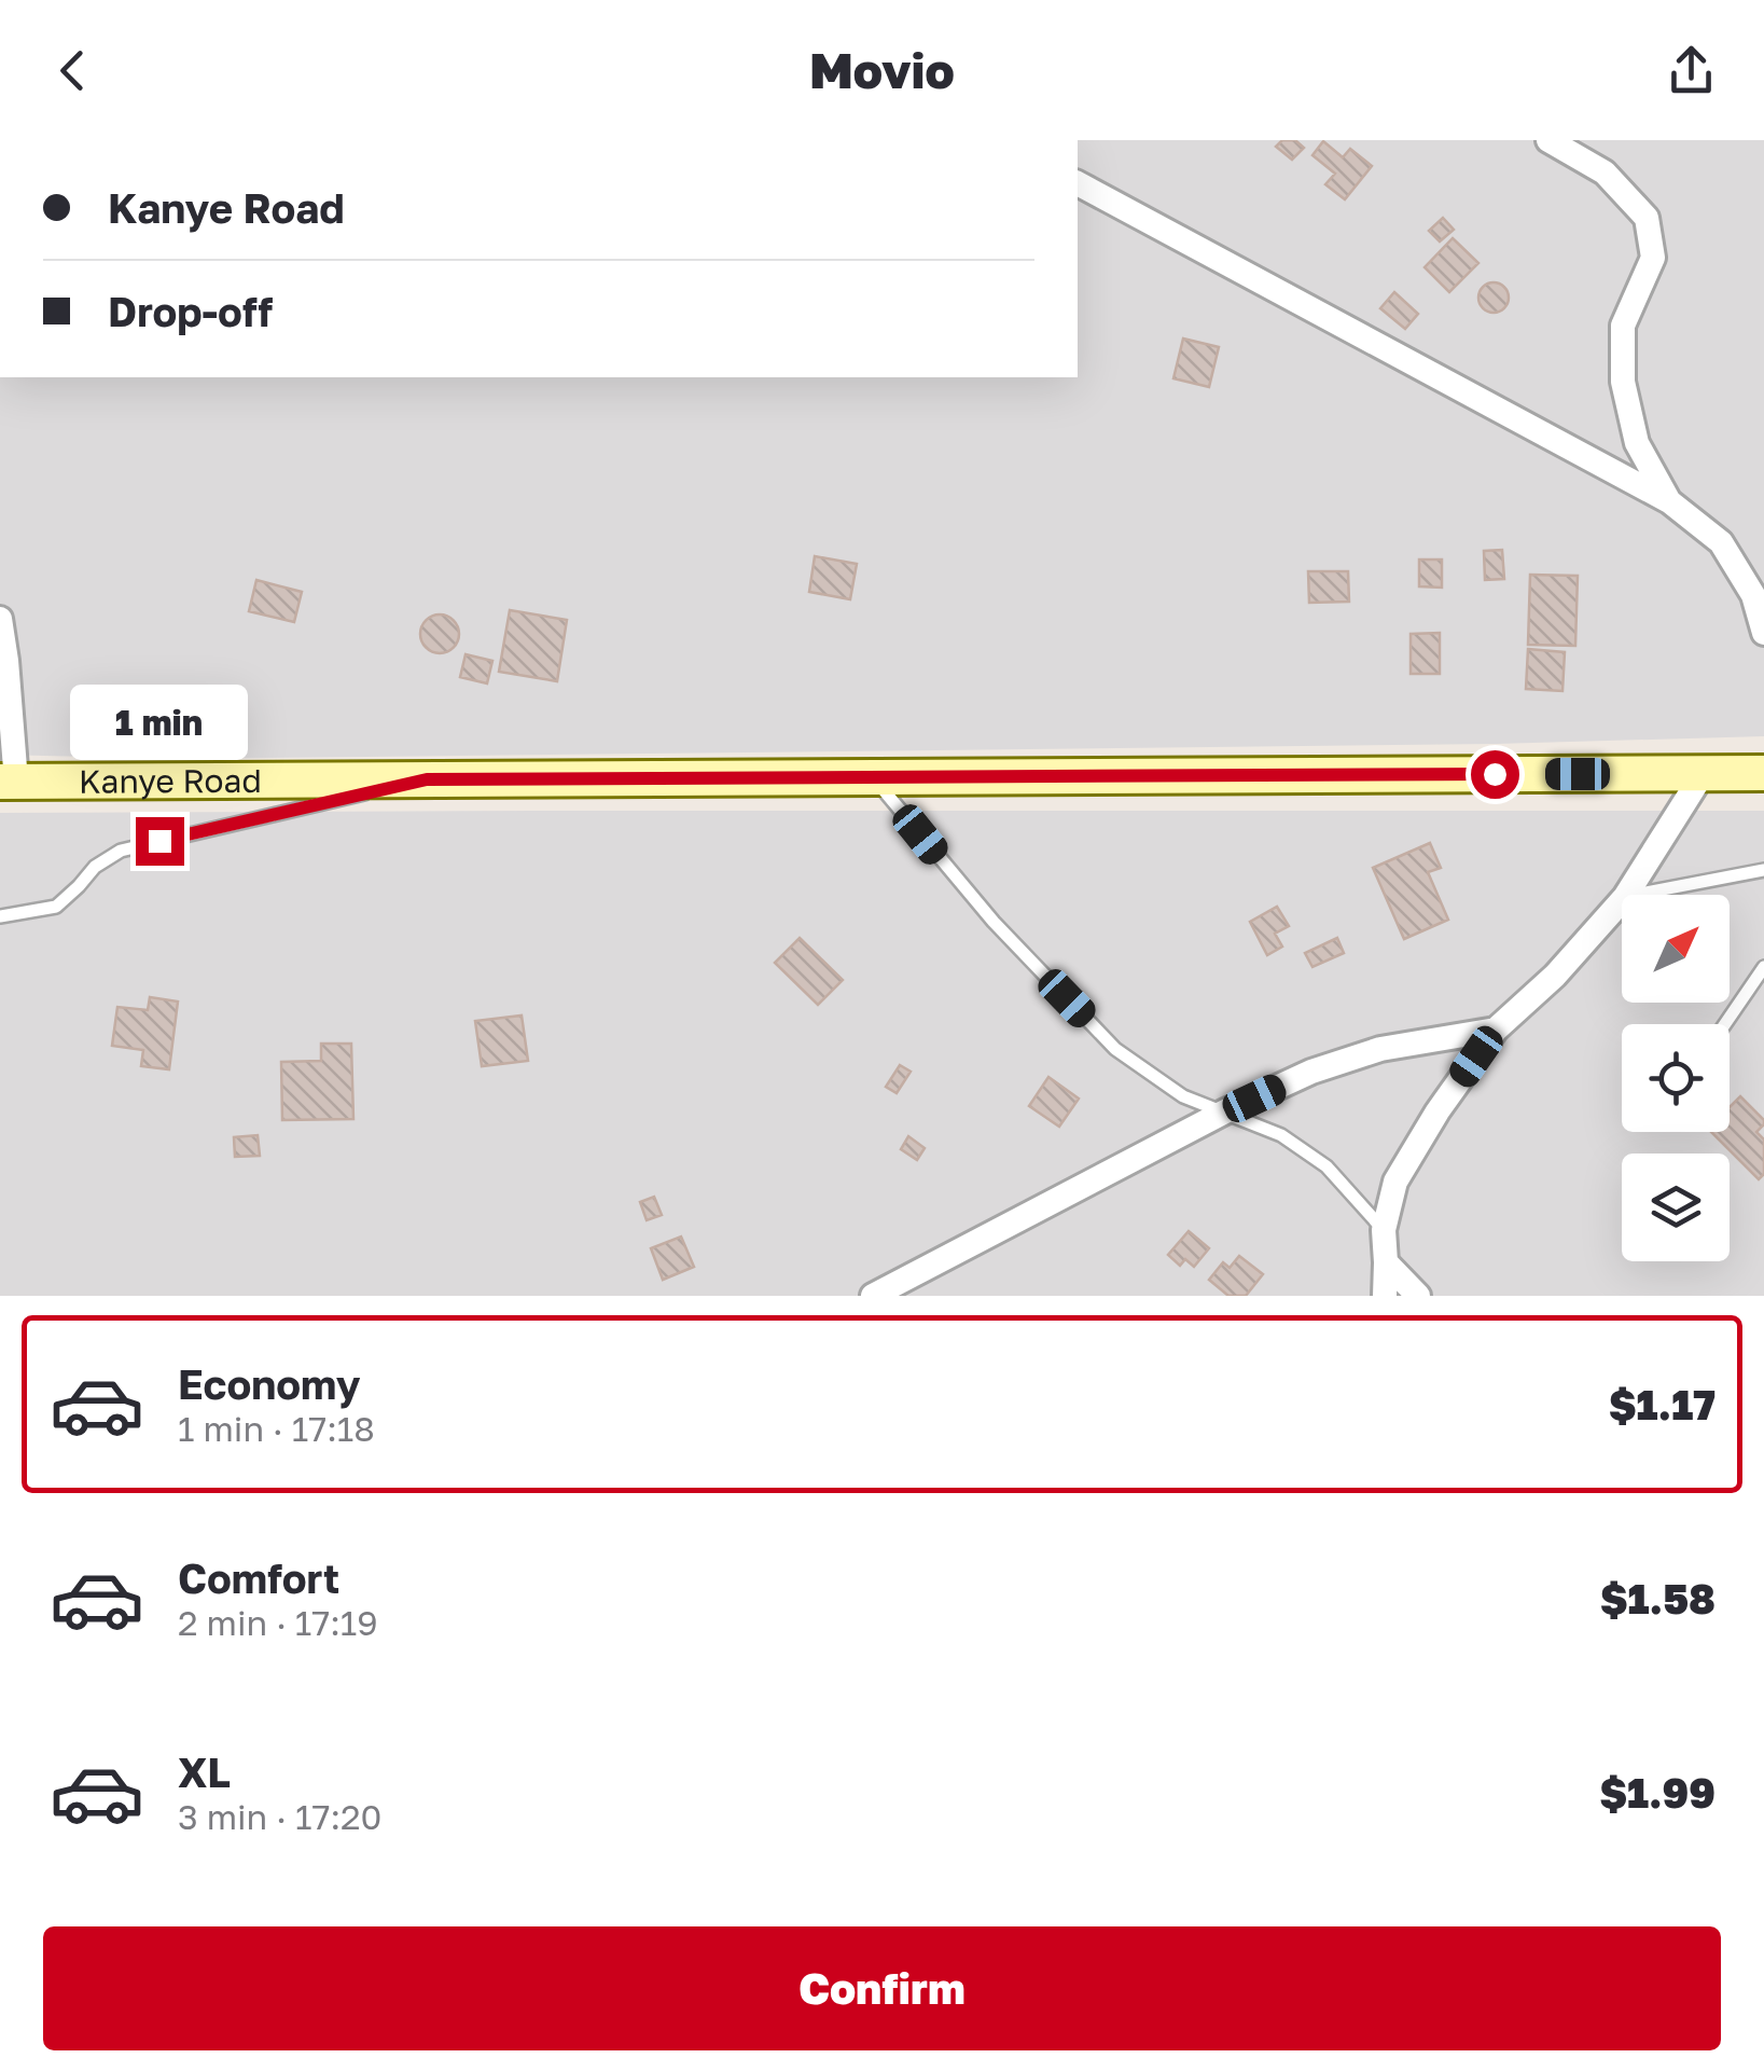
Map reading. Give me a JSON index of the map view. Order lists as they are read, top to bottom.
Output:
{
  "streets": {
    "main road": ["Kanye Road"]
  },
  "north": "top right",
  "page": {
    "header": "Movio",
    "banner": ["Kanye Road", "Drop-off"],
    "bubble": "1 min",
    "list": [
      {
        "name": "Economy",
        "note": "1 min · 17:18",
        "value": "$1.17"
      },
      {
        "name": "Comfort",
        "note": "2 min · 17:19",
        "value": "$1.58"
      },
      {
        "name": "XL",
        "note": "3 min · 17:20",
        "value": "$1.99"
      }
    ],
    "buttons": "Confirm"
  }
}
